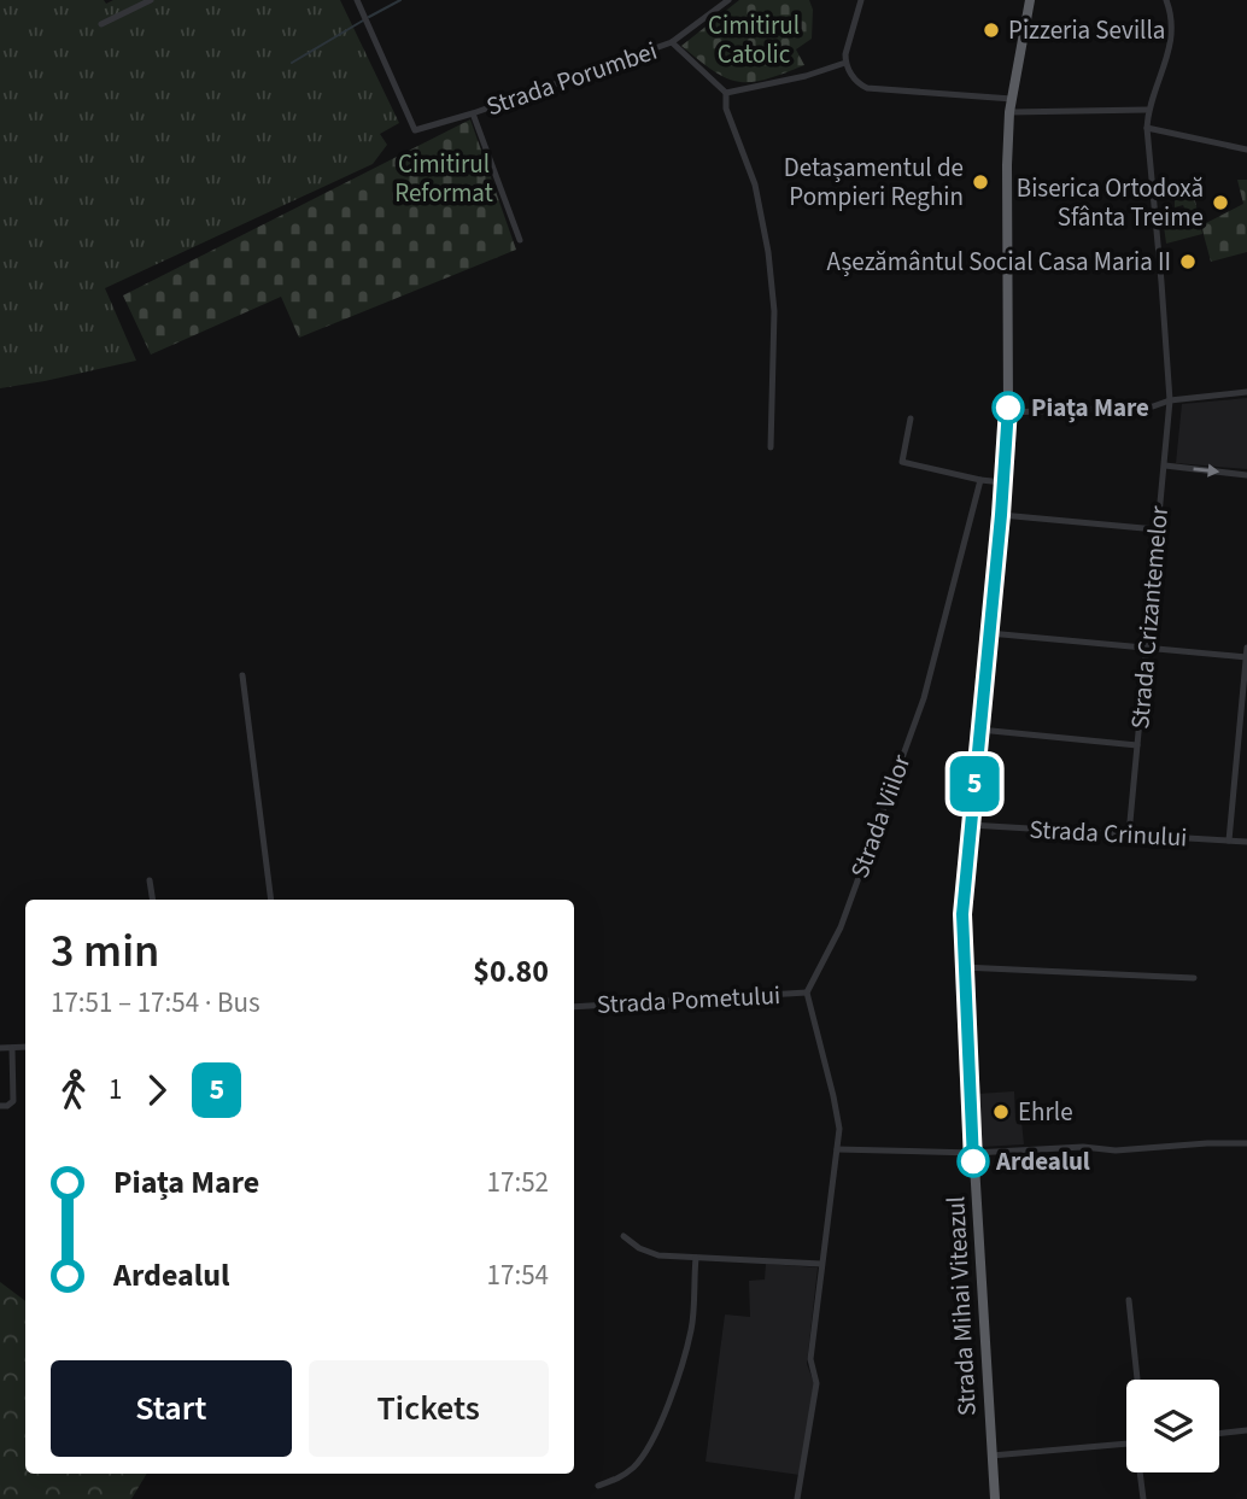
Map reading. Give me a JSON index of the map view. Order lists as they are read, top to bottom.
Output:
{
  "streets": {
    "highway": ["Strada Mihai Viteazul"],
    "street": [
      "Strada Porumbei",
      "Strada Crizantemelor",
      "Strada Viilor",
      "Strada Crinului",
      "Strada Pometului"
    ]
  },
  "crossings": [
    ["Strada Crizantemelor", "Strada Crinului"],
    ["Strada Viilor", "Strada Pometului"],
    ["Strada Crinului", "Strada Mihai Viteazul"]
  ],
  "parks": ["Cimitirul Catolic", "Cimitirul Reformat"],
  "places": [
    "Pizzeria Sevilla",
    "Detașamentul de Pompieri Reghin",
    "Biserica Ortodoxă Sfânta Treime",
    "Așezământul Social Casa Maria II",
    "Piața Mare",
    "Ehrle",
    "Ardealul"
  ],
  "lines": ["bus line 5"],
  "page": {
    "on_map": "5",
    "heading": ["3 min", "17:51 – 17:54 · Bus", "$0.80"],
    "legs": ["1", "5"],
    "list": [
      {
        "name": "Piața Mare",
        "value": "17:52"
      },
      {
        "name": "Ardealul",
        "value": "17:54"
      }
    ],
    "buttons": ["Start", "Tickets"]
  }
}
